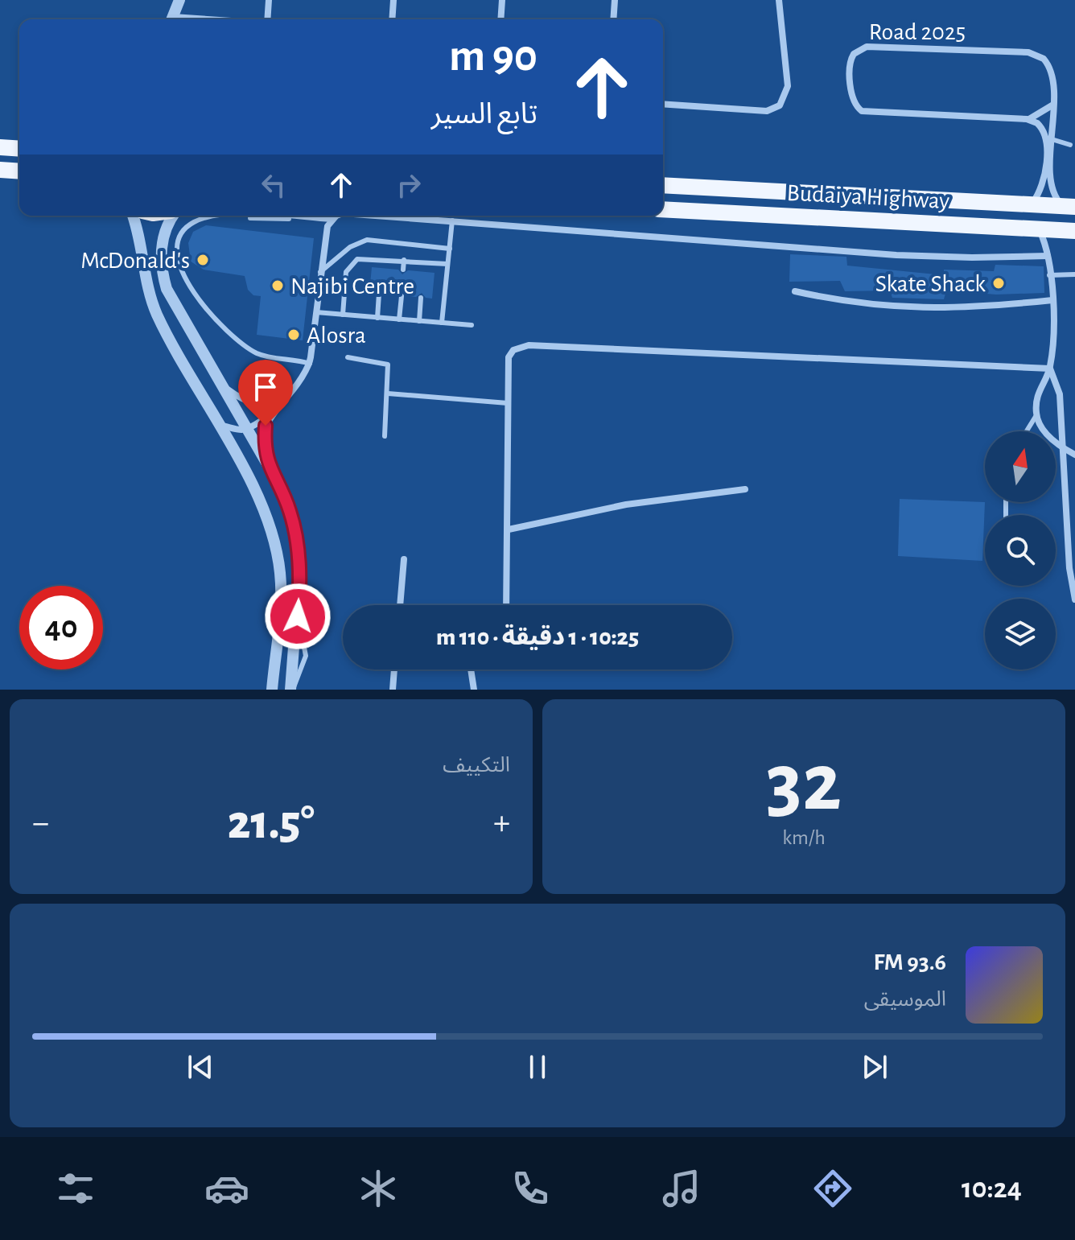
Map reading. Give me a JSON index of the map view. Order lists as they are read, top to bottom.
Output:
{
  "streets": {
    "main road": ["Budaiya Highway"],
    "street": ["Road 2025"]
  },
  "crossings": [
    ["Road 2025", "Budaiya Highway"]
  ],
  "places": [
    "McDonald's",
    "Skate Shack",
    "Najibi Centre",
    "Alosra"
  ],
  "north": "top",
  "page": {
    "turn": ["90 m", "تابع السير"],
    "limit": "40",
    "trip": "10:25 · 1 دقيقة · 110 m",
    "tile": [
      ["32", "km/h"],
      "التكييف"
    ],
    "heat": ["−", "21.5°", "+"],
    "song": ["93.6 FM", "الموسيقى"],
    "tabs": "10:24"
  }
}
